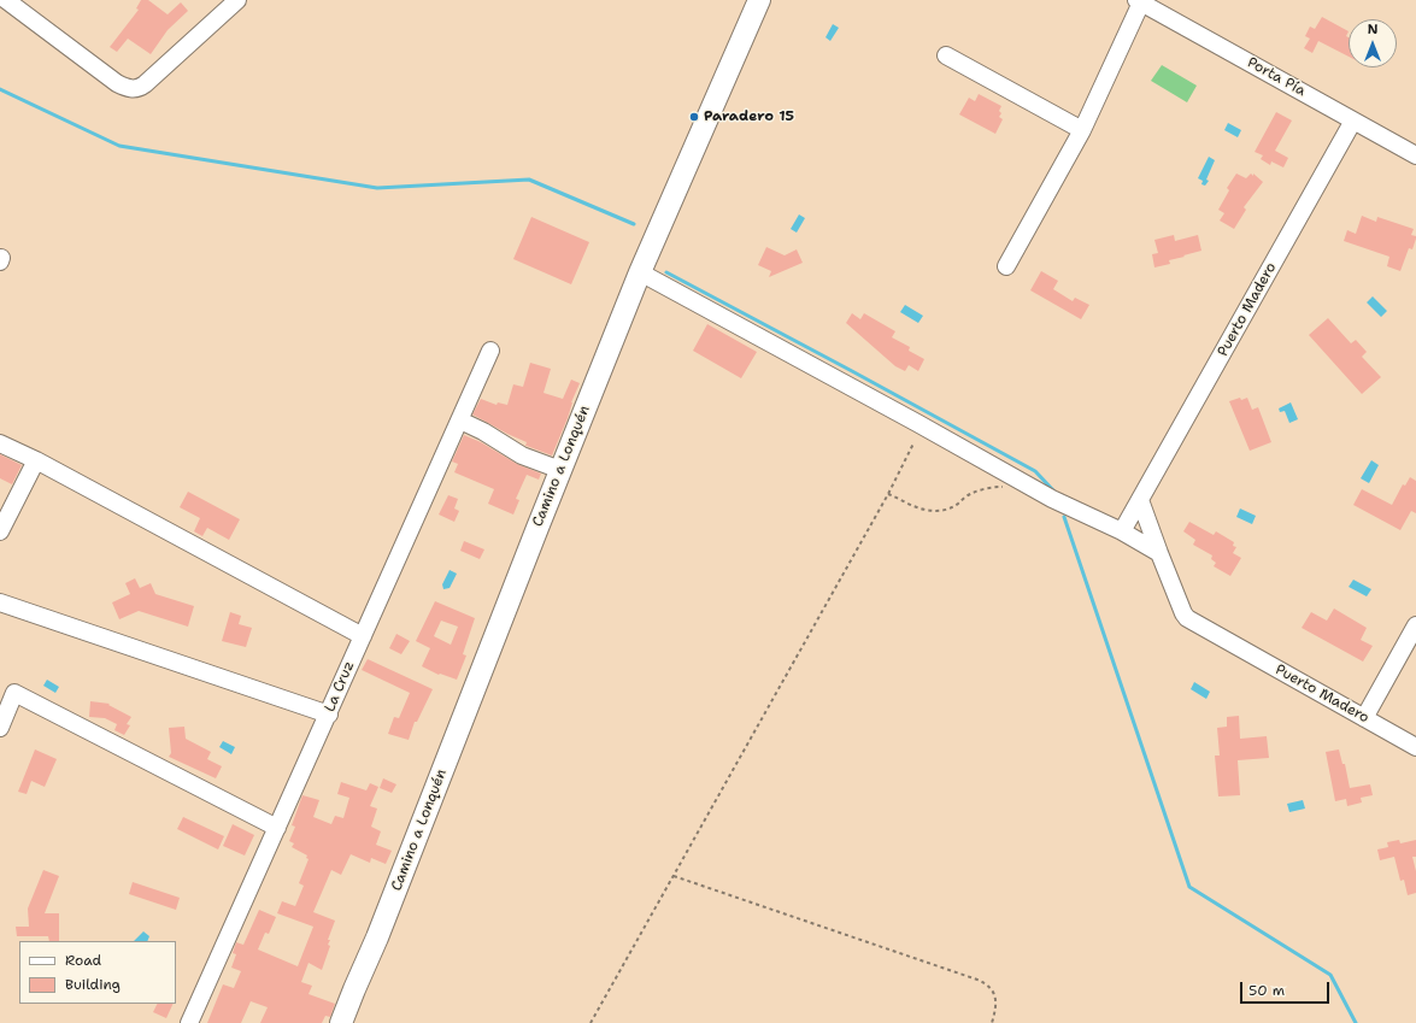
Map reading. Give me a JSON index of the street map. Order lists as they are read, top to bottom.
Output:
{
  "streets": {
    "main road": ["Camino a Lonquén"],
    "street": ["Porta Pía", "Puerto Madero", "La Cruz"]
  },
  "crossings": [
    ["Porta Pía", "Puerto Madero"]
  ],
  "places": ["Paradero 15"],
  "legend": ["Road", "Building"],
  "scale_bar": "50 m",
  "north": "top"
}
